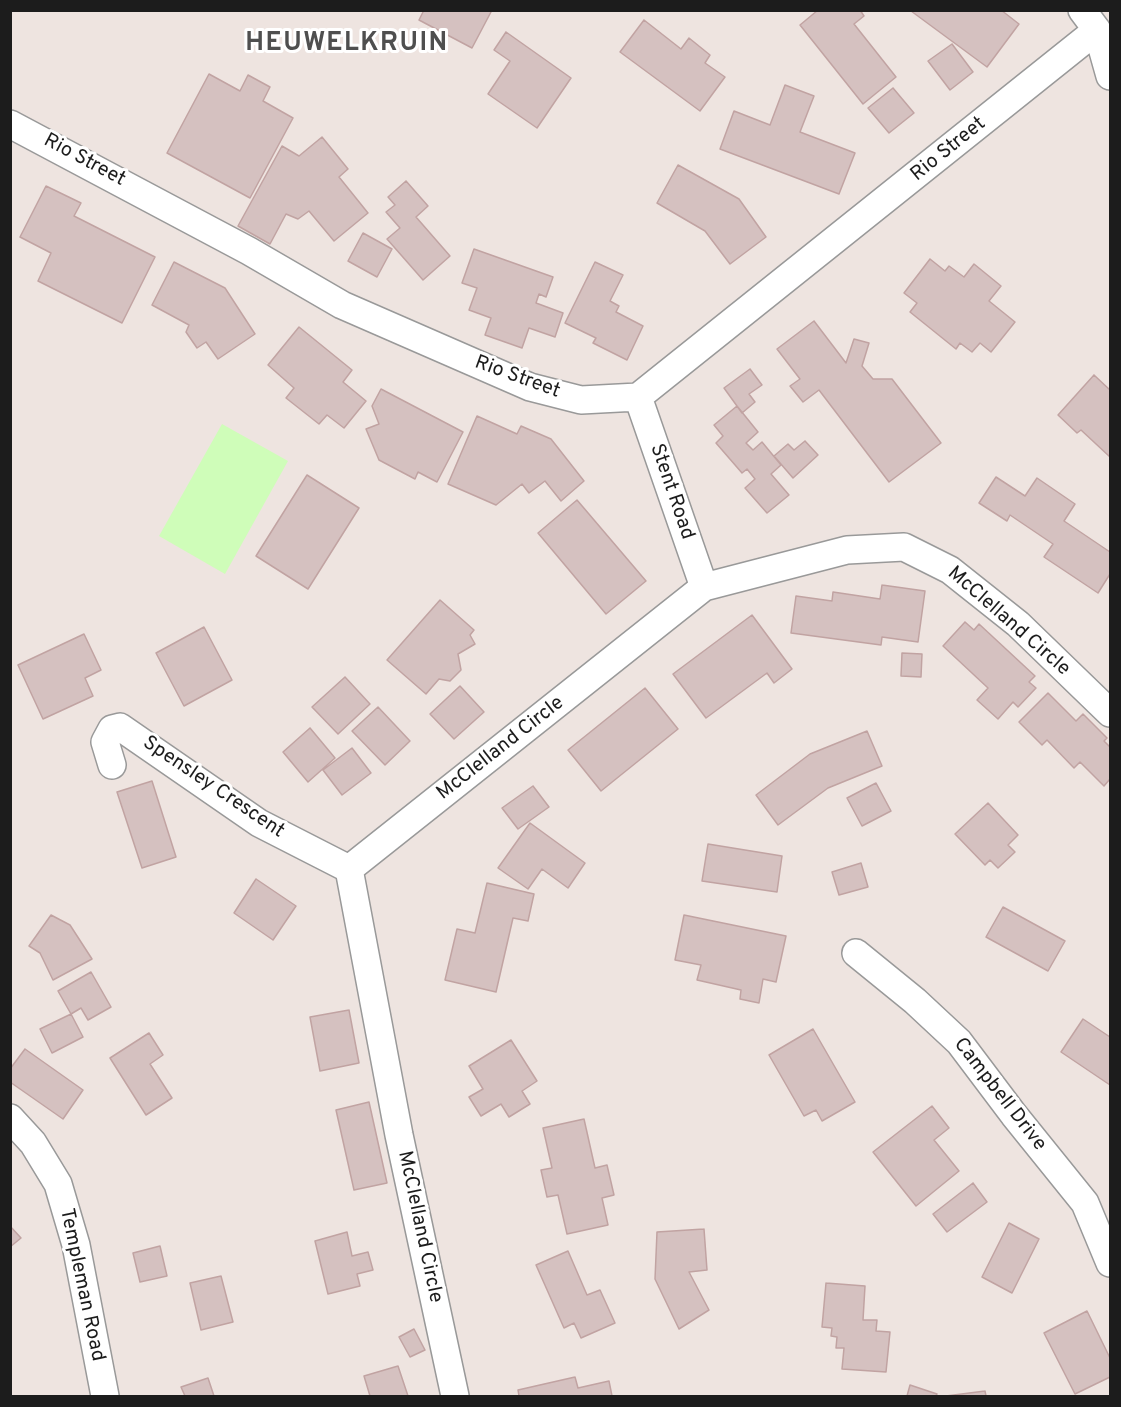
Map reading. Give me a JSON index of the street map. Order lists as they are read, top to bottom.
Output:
{
  "streets": {
    "street": [
      "Rio Street",
      "Stent Road",
      "McClelland Circle",
      "Spensley Crescent",
      "Campbell Drive",
      "Templeman Road"
    ]
  },
  "crossings": [
    ["Rio Street", "Stent Road"],
    ["Stent Road", "McClelland Circle"],
    ["McClelland Circle", "Spensley Crescent"]
  ],
  "districts": ["HEUWELKRUIN"]
}
